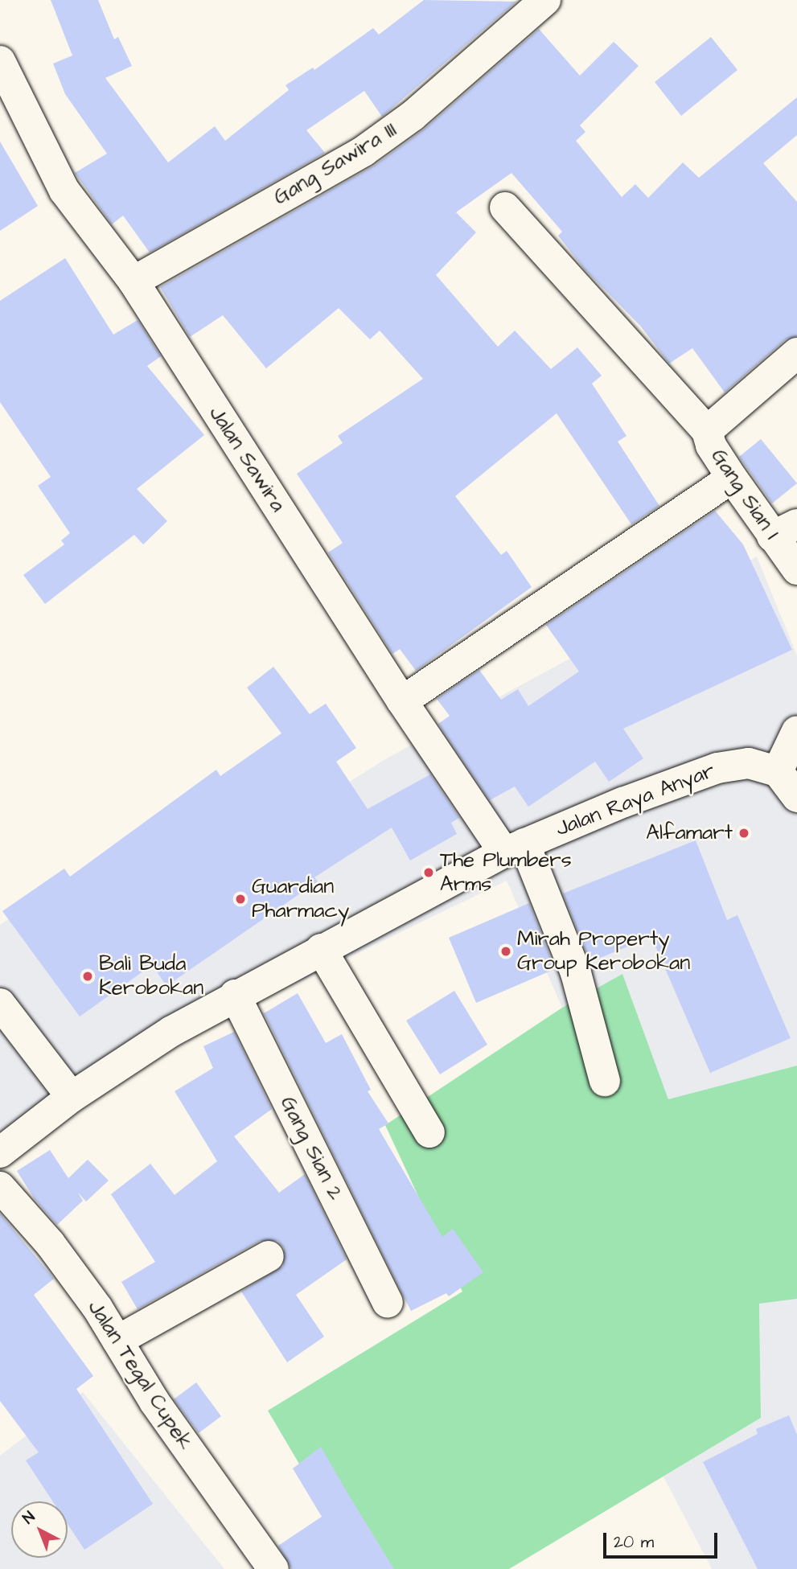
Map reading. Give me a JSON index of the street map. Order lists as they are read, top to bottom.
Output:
{
  "streets": {
    "street": [
      "Gang Sawira III",
      "Jalan Sawira",
      "Gang Sian I",
      "Jalan Raya Anyar",
      "Gang Sian 2",
      "Jalan Tegal Cupek"
    ]
  },
  "crossings": [
    ["Gang Sawira III", "Jalan Sawira"],
    ["Jalan Sawira", "Jalan Raya Anyar"],
    ["Jalan Raya Anyar", "Gang Sian 2"]
  ],
  "places": [
    "Alfamart",
    "The Plumbers Arms",
    "Guardian Pharmacy",
    "Mirah Property Group Kerobokan",
    "Bali Buda Kerobokan"
  ],
  "scale_bar": "20 m",
  "north": "top left"
}
